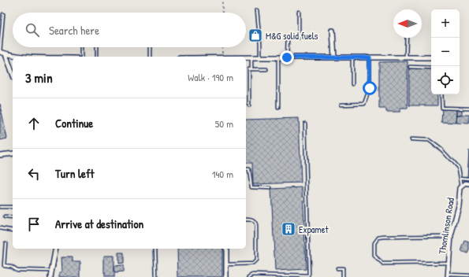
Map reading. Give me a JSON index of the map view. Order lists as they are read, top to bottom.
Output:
{
  "streets": {
    "street": ["Thomlinson Road"]
  },
  "places": {
    "shop": ["M&G solid fuels"],
    "building": ["Expamet"]
  },
  "north": "left",
  "page": {
    "map_buttons": ["+", "−"],
    "search": "Search here",
    "heading": ["3 min", "Walk · 190 m"],
    "list": [
      ["Continue", "50 m"],
      ["Turn left", "140 m"],
      "Arrive at destination"
    ]
  }
}
